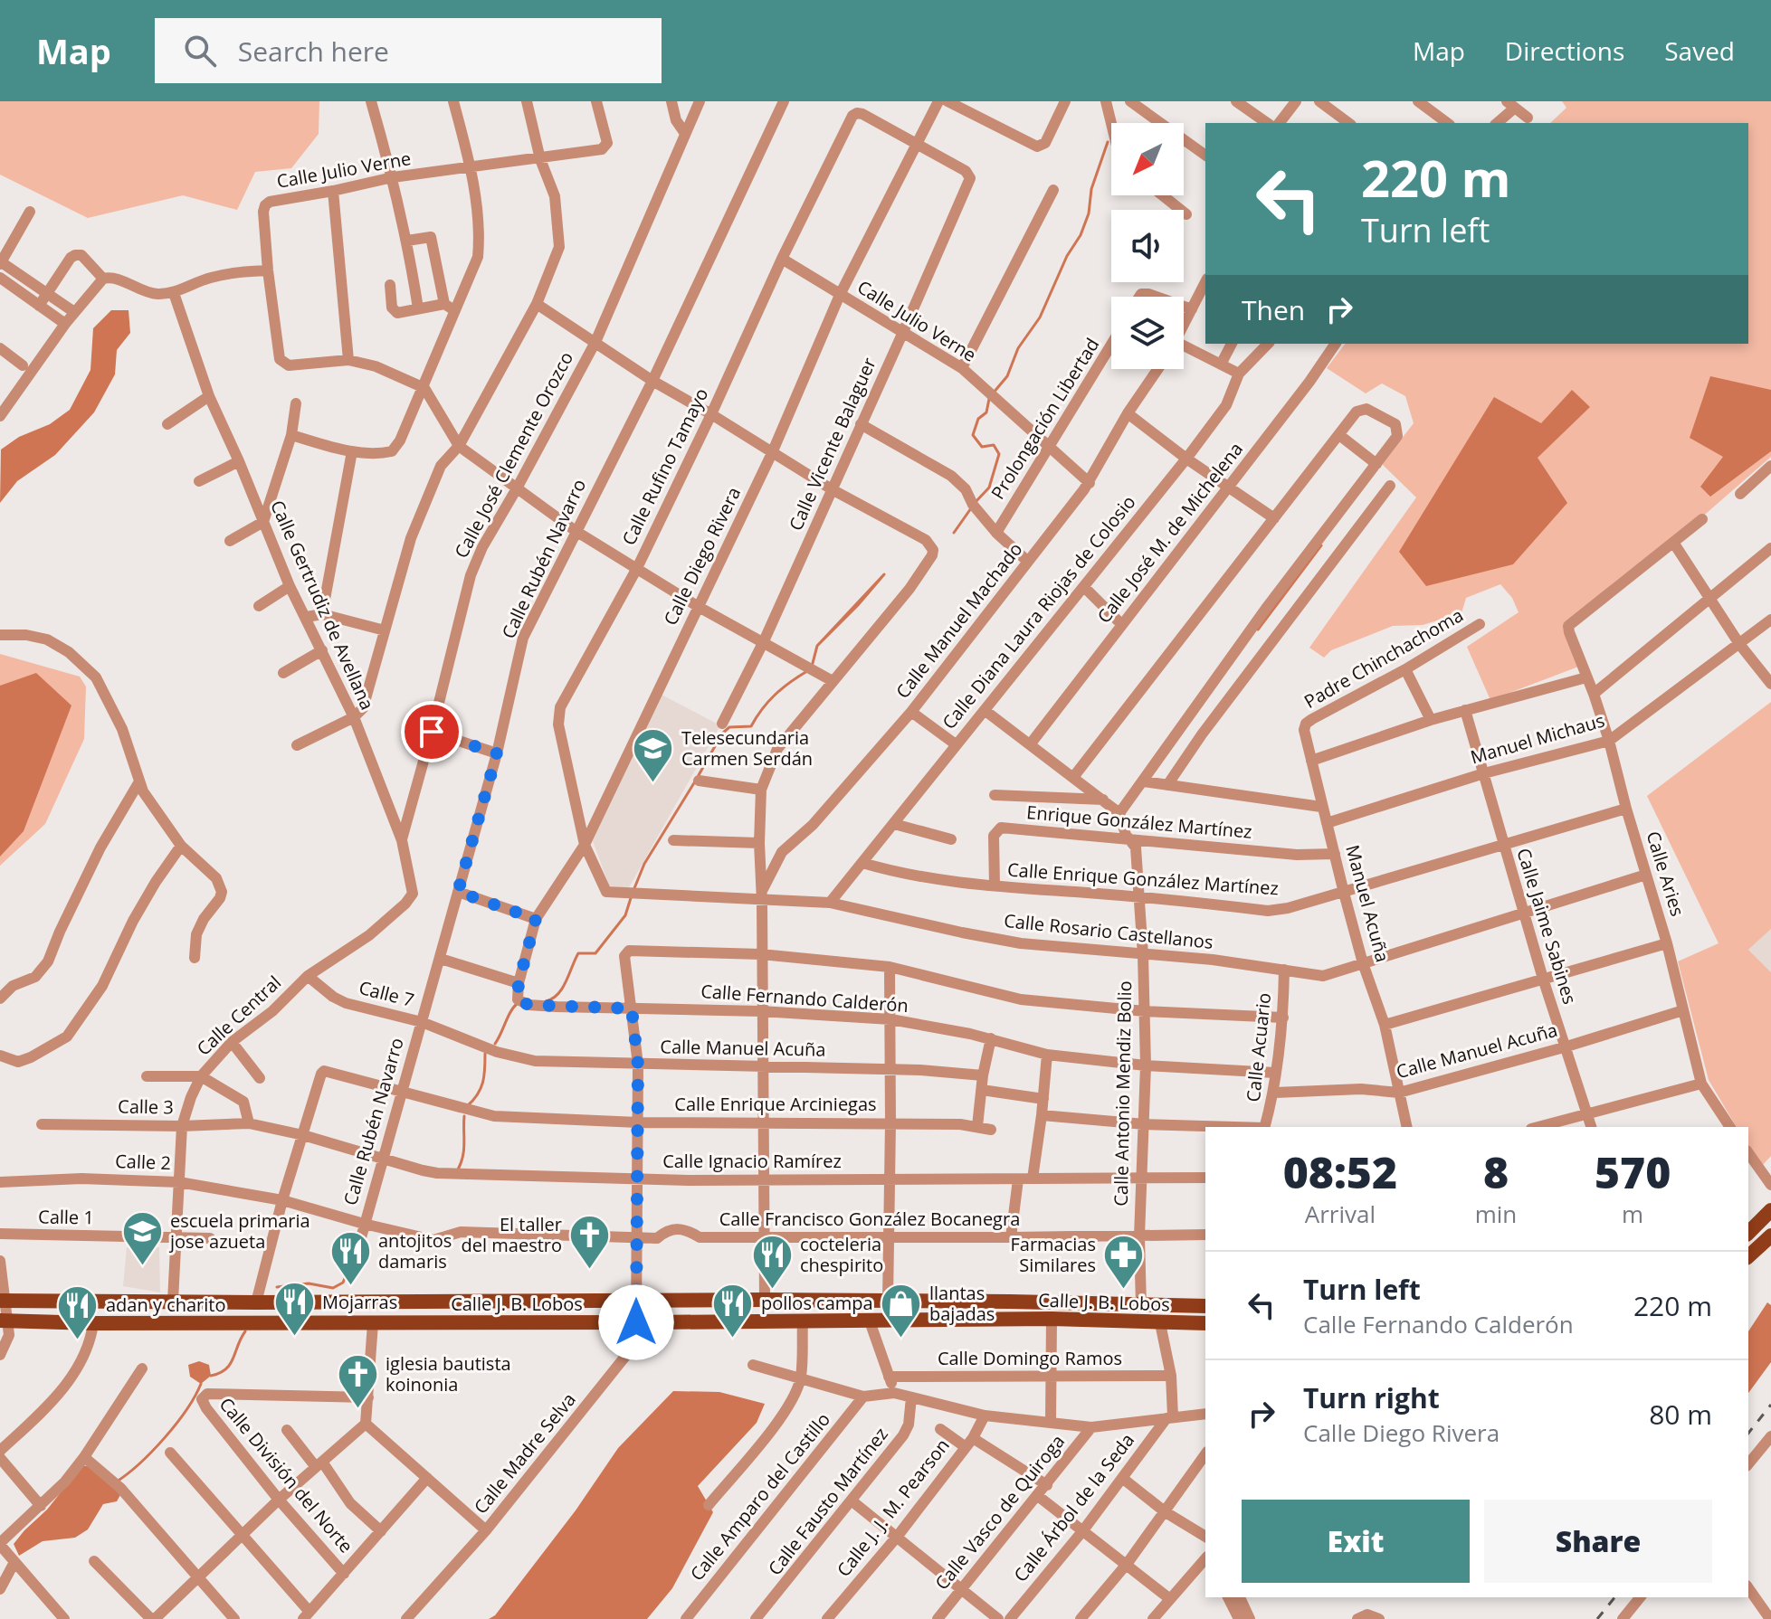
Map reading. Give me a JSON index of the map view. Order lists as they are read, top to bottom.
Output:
{
  "streets": {
    "main road": ["Calle J. B. Lobos"],
    "street": [
      "Calle Julio Verne",
      "Prolongación Libertad",
      "Calle Vicente Balaguer",
      "Calle José Clemente Orozco",
      "Calle Rufino Tamayo",
      "Calle José M. de Michelena",
      "Calle Diego Rivera",
      "Calle Rubén Navarro",
      "Calle Gertrudiz de Avellana",
      "Calle Diana Laura Riojas de Colosio",
      "Calle Manuel Machado",
      "Padre Chinchachoma",
      "Manuel Michaus",
      "Enrique González Martínez",
      "Calle Aries",
      "Calle Enrique González Martínez",
      "Manuel Acuña",
      "Calle Jaime Sabines",
      "Calle Rosario Castellanos",
      "Calle 7",
      "Calle Fernando Calderón",
      "Calle Central",
      "Calle Acuario",
      "Calle Manuel Acuña",
      "Calle Antonio Mendiz Bolio",
      "Calle Enrique Arciniegas",
      "Calle 3",
      "Calle Ignacio Ramírez",
      "Calle 2",
      "Calle 1",
      "Calle Francisco González Bocanegra",
      "Calle Domingo Ramos",
      "Calle Madre Selva",
      "Calle División del Norte",
      "Calle Amparo del Castillo",
      "Calle Fausto Martínez",
      "Calle J. J. M. Pearson",
      "Calle Árbol de la Seda",
      "Calle Vasco de Quiroga"
    ]
  },
  "crossings": [
    ["Calle Julio Verne", "Prolongación Libertad"],
    ["Calle Julio Verne", "Calle Vicente Balaguer"],
    ["Calle Julio Verne", "Calle Rufino Tamayo"],
    ["Calle Julio Verne", "Calle Diego Rivera"],
    ["Calle Julio Verne", "Calle Manuel Machado"],
    ["Calle Vicente Balaguer", "Calle Rufino Tamayo"],
    ["Calle Vicente Balaguer", "Calle Diego Rivera"],
    ["Calle Vicente Balaguer", "Calle Manuel Machado"],
    ["Calle José Clemente Orozco", "Calle Gertrudiz de Avellana"],
    ["Calle Rufino Tamayo", "Calle Diego Rivera"],
    ["Calle Rufino Tamayo", "Calle Rosario Castellanos"],
    ["Calle Diego Rivera", "Calle Rosario Castellanos"],
    ["Calle Diego Rivera", "Calle Fernando Calderón"],
    ["Calle Rubén Navarro", "Calle 7"],
    ["Calle Rubén Navarro", "Calle Manuel Acuña"],
    ["Calle Rubén Navarro", "Calle Enrique Arciniegas"],
    ["Calle Rubén Navarro", "Calle Ignacio Ramírez"],
    ["Calle Rubén Navarro", "Calle Francisco González Bocanegra"],
    ["Calle Gertrudiz de Avellana", "Calle Central"],
    ["Calle Diana Laura Riojas de Colosio", "Calle Enrique González Martínez"],
    ["Calle Diana Laura Riojas de Colosio", "Calle Rosario Castellanos"],
    ["Calle Manuel Machado", "Calle Rosario Castellanos"],
    ["Calle Manuel Machado", "Calle Fernando Calderón"],
    ["Calle Manuel Machado", "Calle Manuel Acuña"],
    ["Calle Manuel Machado", "Calle Enrique Arciniegas"],
    ["Calle Manuel Machado", "Calle Ignacio Ramírez"],
    ["Calle Manuel Machado", "Calle Francisco González Bocanegra"],
    ["Calle Manuel Machado", "Calle J. B. Lobos"],
    ["Padre Chinchachoma", "Manuel Acuña"],
    ["Manuel Michaus", "Calle Aries"],
    ["Manuel Michaus", "Manuel Acuña"],
    ["Manuel Michaus", "Calle Jaime Sabines"],
    ["Enrique González Martínez", "Calle Enrique González Martínez"],
    ["Enrique González Martínez", "Manuel Acuña"],
    ["Enrique González Martínez", "Calle Antonio Mendiz Bolio"],
    ["Calle Aries", "Calle Enrique González Martínez"],
    ["Calle Aries", "Calle Rosario Castellanos"],
    ["Calle Aries", "Calle Manuel Acuña"],
    ["Calle Enrique González Martínez", "Manuel Acuña"],
    ["Calle Enrique González Martínez", "Calle Jaime Sabines"],
    ["Calle Enrique González Martínez", "Calle Antonio Mendiz Bolio"],
    ["Manuel Acuña", "Calle Rosario Castellanos"],
    ["Manuel Acuña", "Calle Manuel Acuña"],
    ["Calle Jaime Sabines", "Calle Rosario Castellanos"],
    ["Calle Jaime Sabines", "Calle Manuel Acuña"],
    ["Calle Rosario Castellanos", "Calle Acuario"],
    ["Calle Rosario Castellanos", "Calle Antonio Mendiz Bolio"],
    ["Calle 7", "Calle Central"],
    ["Calle 7", "Calle Manuel Acuña"],
    ["Calle Fernando Calderón", "Calle Acuario"],
    ["Calle Fernando Calderón", "Calle Antonio Mendiz Bolio"],
    ["Calle Central", "Calle 3"],
    ["Calle Central", "Calle 2"],
    ["Calle Central", "Calle 1"],
    ["Calle Central", "Calle J. B. Lobos"],
    ["Calle Acuario", "Calle Manuel Acuña"],
    ["Calle Antonio Mendiz Bolio", "Calle Ignacio Ramírez"],
    ["Calle Antonio Mendiz Bolio", "Calle Francisco González Bocanegra"],
    ["Calle Antonio Mendiz Bolio", "Calle J. B. Lobos"],
    ["Calle Enrique Arciniegas", "Calle 3"],
    ["Calle Enrique Arciniegas", "Calle Ignacio Ramírez"],
    ["Calle 3", "Calle Ignacio Ramírez"],
    ["Calle 2", "Calle Francisco González Bocanegra"],
    ["Calle J. B. Lobos", "Calle Madre Selva"],
    ["Calle J. B. Lobos", "Calle Vasco de Quiroga"],
    ["Calle Domingo Ramos", "Calle Vasco de Quiroga"]
  ],
  "places": {
    "school or university": ["Telesecundaria Carmen Serdán", "escuela primaria jose azueta"],
    "church": ["El taller del maestro", "iglesia bautista koinonia"],
    "restaurant": [
      "antojitos damaris",
      "cocteleria chespirito",
      "Mojarras",
      "pollos campa",
      "adan y charito"
    ],
    "pharmacy": ["Farmacias Similares"],
    "shop": ["llantas bajadas"]
  },
  "north": "bottom left",
  "page": {
    "header": "Map",
    "search": "Search here",
    "nav": ["Map", "Directions", "Saved"],
    "turn": ["220 m", "Turn left"],
    "then": "Then",
    "eta": [
      "08:52",
      "Arrival",
      "8",
      "min",
      "570",
      "m"
    ],
    "list": [
      {
        "name": "Turn left",
        "note": "Calle Fernando Calderón",
        "value": "220 m"
      },
      {
        "name": "Turn right",
        "note": "Calle Diego Rivera",
        "value": "80 m"
      }
    ],
    "buttons": ["Exit", "Share"]
  }
}
